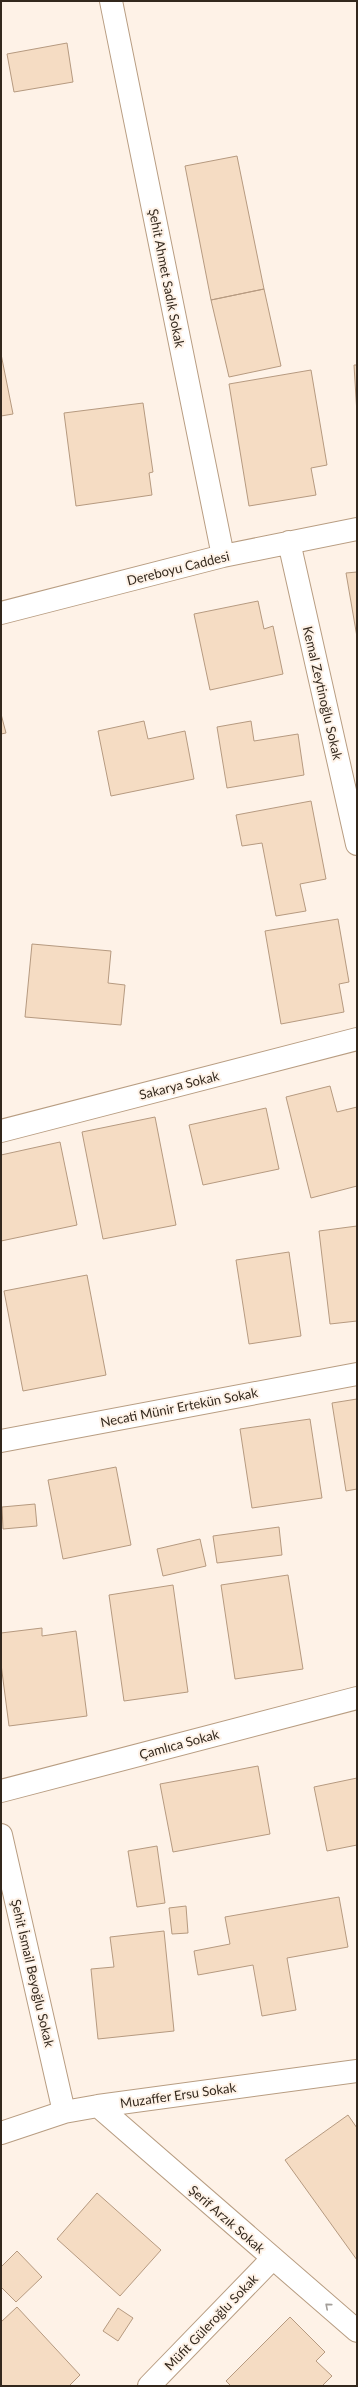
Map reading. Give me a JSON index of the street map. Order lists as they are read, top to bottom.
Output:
{
  "streets": {
    "street": [
      "Şehit Ahmet Sadık Sokak",
      "Dereboyu Caddesi",
      "Kemal Zeytinoğlu Sokak",
      "Sakarya Sokak",
      "Necati Münir Ertekün Sokak",
      "Çamlıca Sokak",
      "Şehit İsmail Beyoğlu Sokak",
      "Muzaffer Ersu Sokak",
      "Şerif Arzık Sokak",
      "Müfit Güleroğlu Sokak"
    ]
  },
  "crossings": [
    ["Şehit Ahmet Sadık Sokak", "Dereboyu Caddesi"],
    ["Dereboyu Caddesi", "Kemal Zeytinoğlu Sokak"],
    ["Şehit İsmail Beyoğlu Sokak", "Muzaffer Ersu Sokak"],
    ["Muzaffer Ersu Sokak", "Şerif Arzık Sokak"],
    ["Şerif Arzık Sokak", "Müfit Güleroğlu Sokak"]
  ]
}
